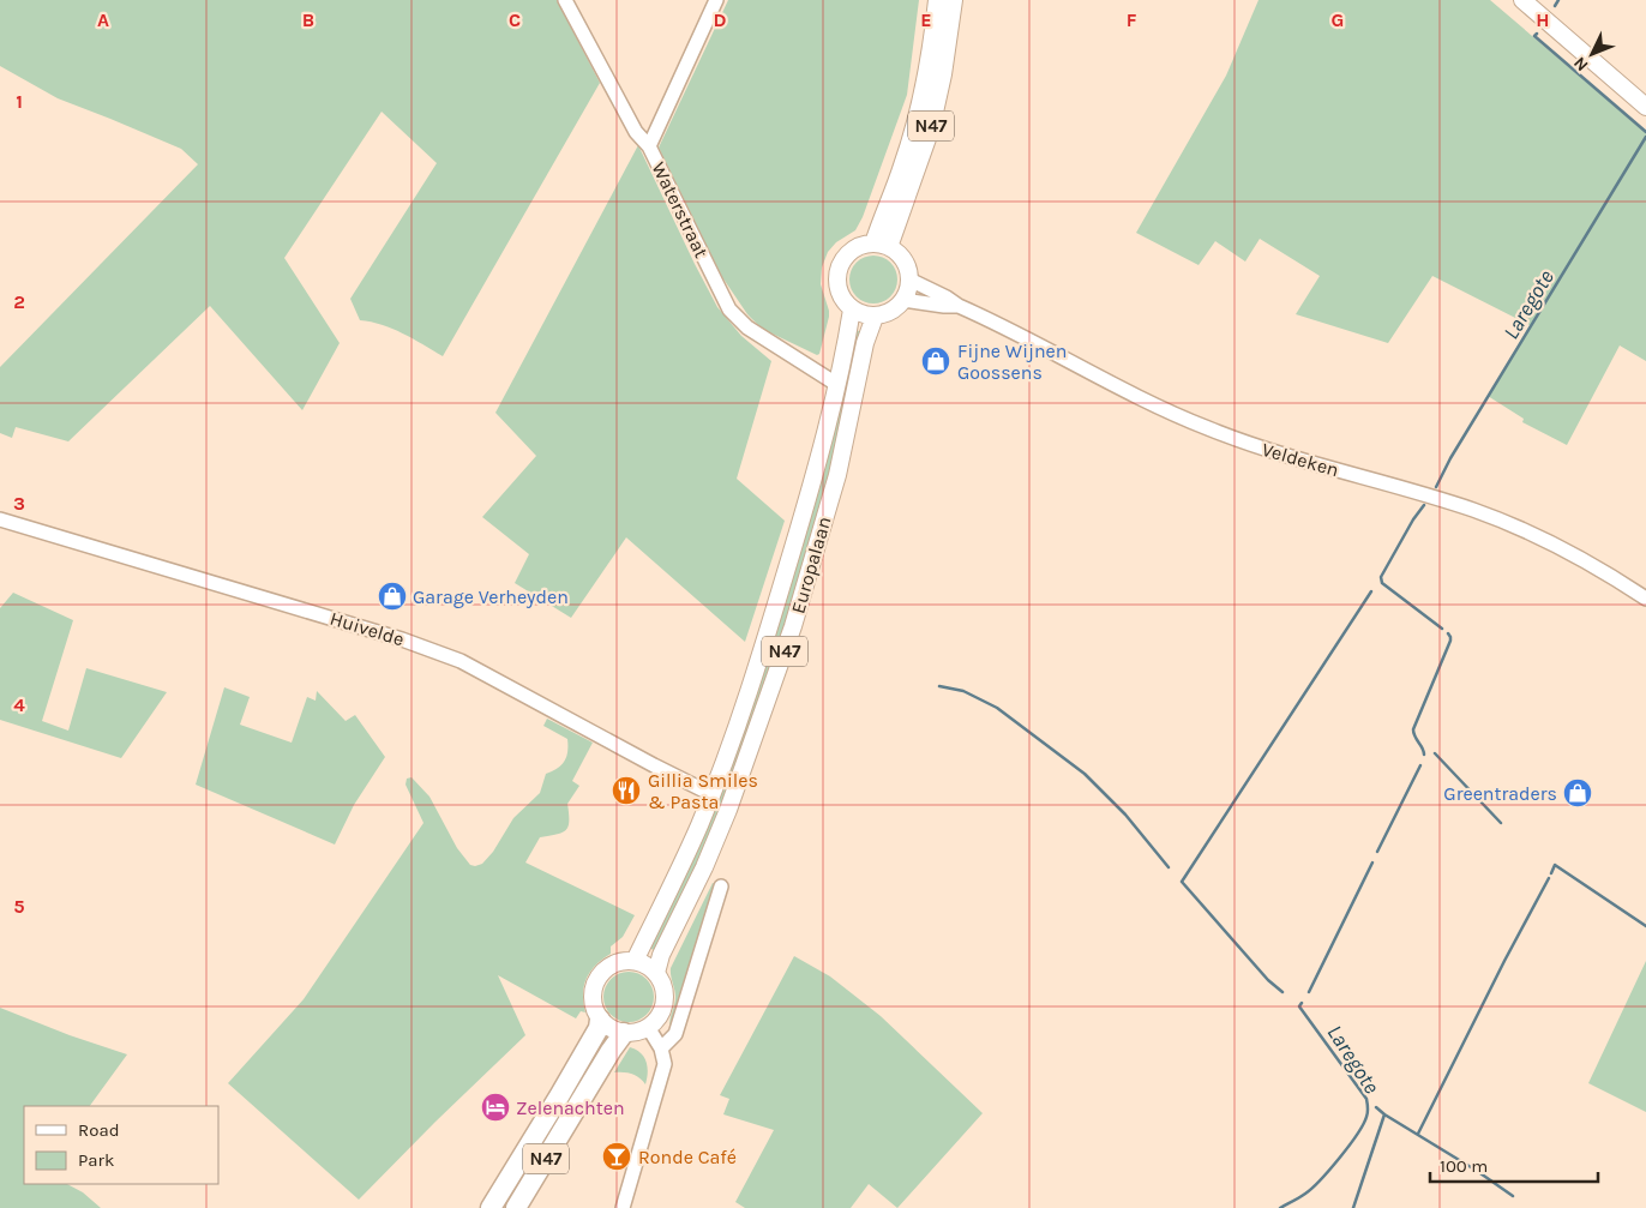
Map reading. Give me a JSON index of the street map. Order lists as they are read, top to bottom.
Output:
{
  "streets": {
    "highway": ["N47"],
    "main road": ["Europalaan"],
    "street": ["Waterstraat", "Veldeken", "Huivelde"]
  },
  "crossings": [
    ["N47", "Veldeken"],
    ["N47", "Europalaan"],
    ["Waterstraat", "Europalaan"],
    ["Veldeken", "Europalaan"],
    ["Europalaan", "Huivelde"]
  ],
  "water": ["Laregote"],
  "places": {
    "shop": ["Fijne Wijnen Goossens", "Garage Verheyden", "Greentraders"],
    "restaurant": ["Gillia Smiles & Pasta"],
    "hotel": ["Zelenachten"],
    "bar": ["Ronde Café"]
  },
  "legend": ["Road", "Park"],
  "scale_bar": "100 m",
  "north": "bottom left",
  "grid": {
    "columns": [
      "A",
      "B",
      "C",
      "D",
      "E",
      "F",
      "G",
      "H"
    ],
    "rows": [
      "1",
      "2",
      "3",
      "4",
      "5"
    ]
  }
}
